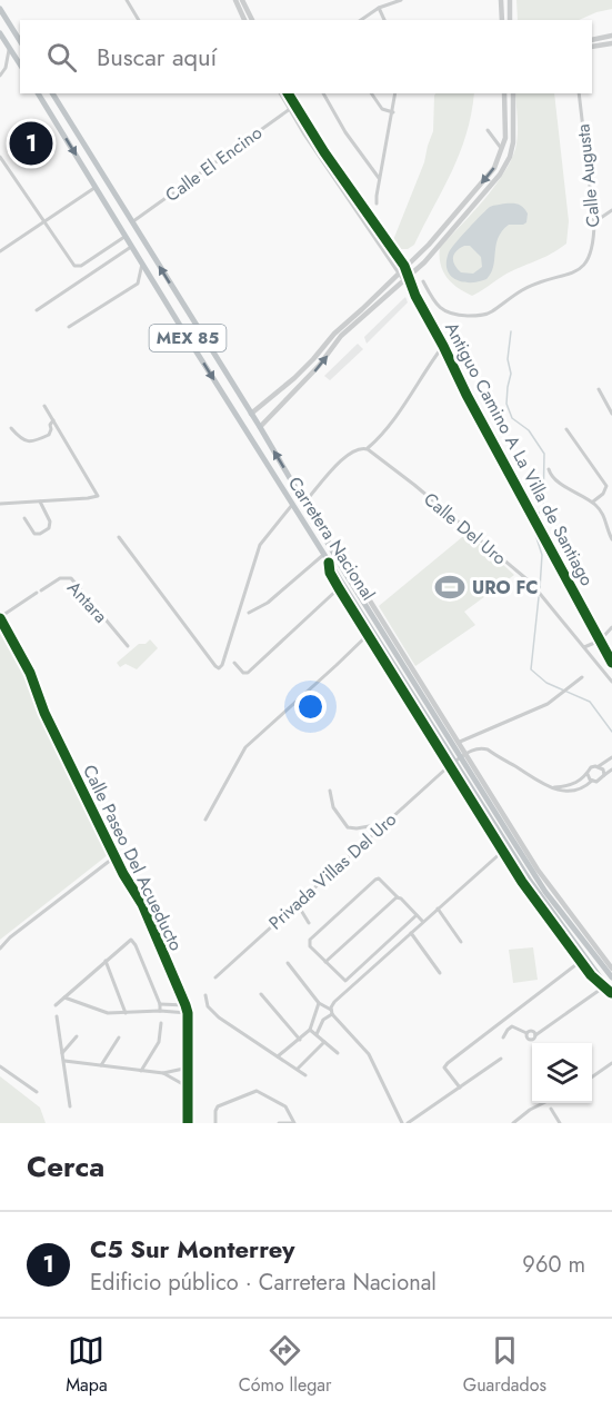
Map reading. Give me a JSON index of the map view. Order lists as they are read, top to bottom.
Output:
{
  "streets": {
    "highway": ["MEX 85", "Carretera Nacional"],
    "street": [
      "Calle El Encino",
      "Calle Augusta",
      "Antiguo Camino A La Villa de Santiago",
      "Calle Del Uro",
      "Antara",
      "Calle Paseo Del Acueducto",
      "Privada Villas Del Uro"
    ]
  },
  "crossings": [
    ["Calle El Encino", "Antiguo Camino A La Villa de Santiago"],
    ["Calle El Encino", "Carretera Nacional"],
    ["MEX 85", "Carretera Nacional"],
    ["MEX 85", "Privada Villas Del Uro"],
    ["Antara", "Calle Paseo Del Acueducto"]
  ],
  "places": {
    "sports": ["URO FC"]
  },
  "page": {
    "search": "Buscar aquí",
    "pins": "1",
    "heading": "Cerca",
    "list": [
      {
        "mark": "1",
        "name": "C5 Sur Monterrey",
        "note": "Edificio público · Carretera Nacional",
        "value": "960 m"
      }
    ],
    "nav": ["Mapa", "Cómo llegar", "Guardados"]
  }
}
